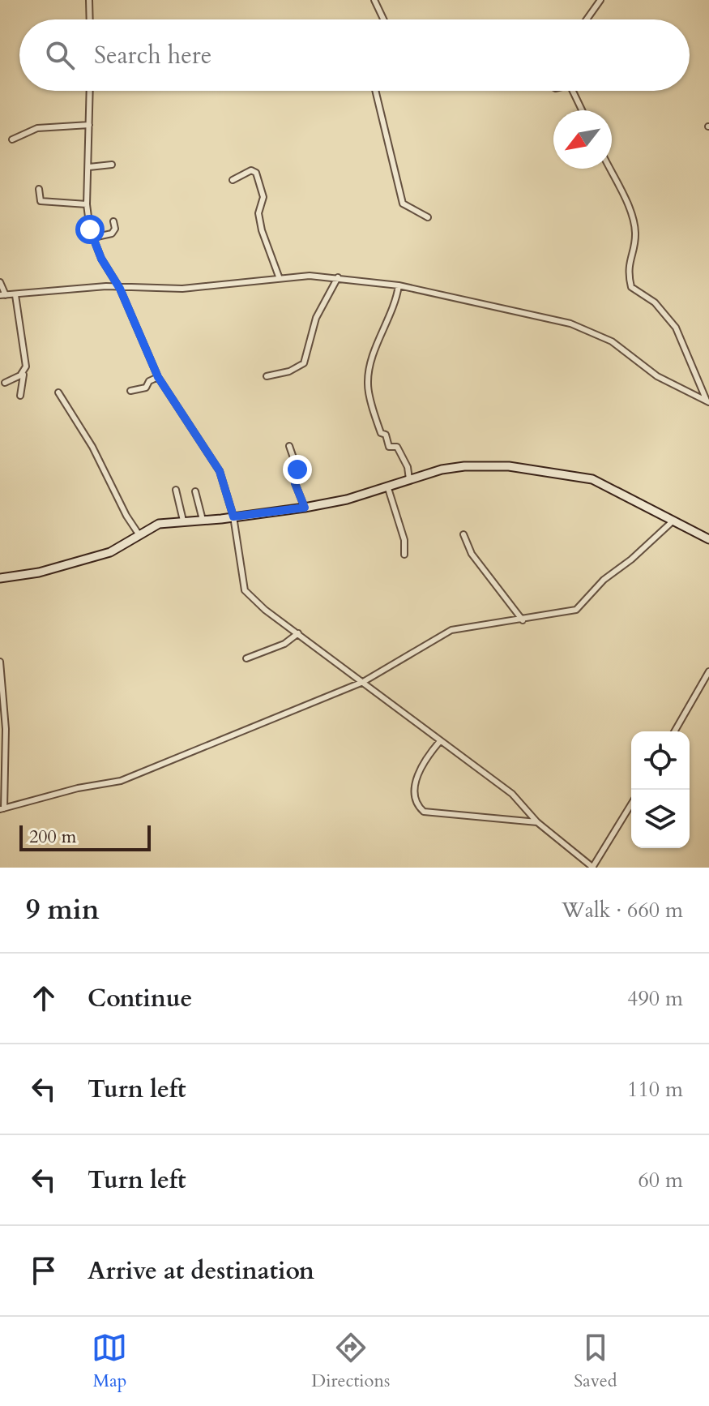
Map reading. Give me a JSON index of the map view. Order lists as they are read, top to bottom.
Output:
{
  "scale_bar": "200 m",
  "north": "bottom left",
  "page": {
    "search": "Search here",
    "scale": "200 m",
    "heading": ["9 min", "Walk · 660 m"],
    "list": [
      ["Continue", "490 m"],
      ["Turn left", "110 m"],
      ["Turn left", "60 m"],
      "Arrive at destination"
    ],
    "nav": ["Map", "Directions", "Saved"]
  }
}
